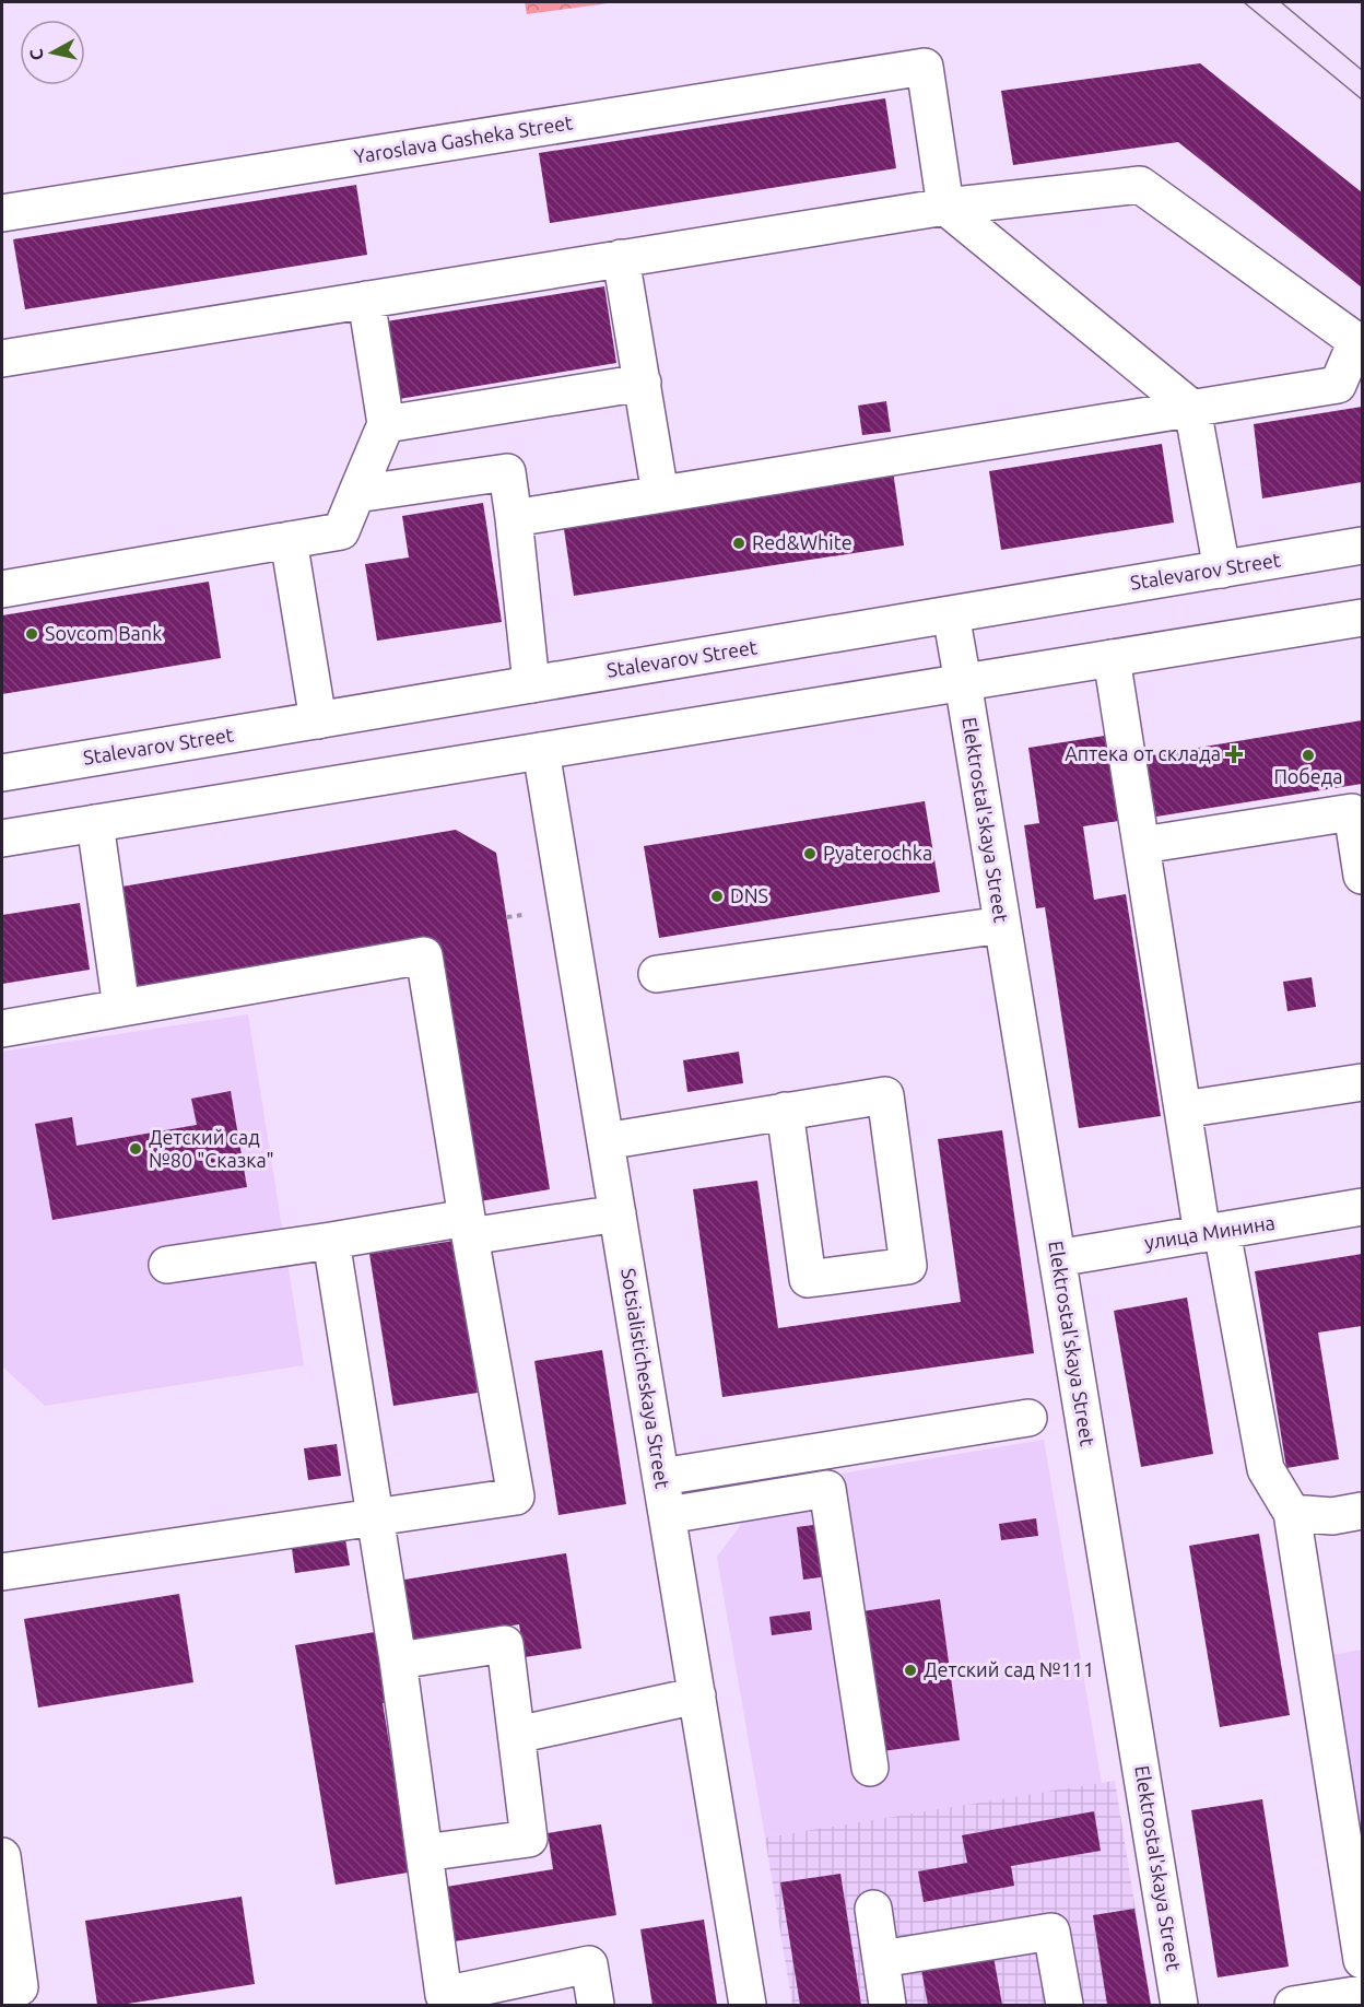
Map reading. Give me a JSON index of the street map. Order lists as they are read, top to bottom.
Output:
{
  "streets": {
    "street": [
      "Yaroslava Gasheka Street",
      "Stalevarov Street",
      "Elektrostal'skaya Street",
      "улица Минина",
      "Sotsialisticheskaya Street"
    ]
  },
  "crossings": [
    ["Stalevarov Street", "Elektrostal'skaya Street"],
    ["Elektrostal'skaya Street", "улица Минина"]
  ],
  "places": {
    "other": [
      "Red&White",
      "Sovcom Bank",
      "Победа",
      "Pyaterochka",
      "DNS",
      "Детский сад №80 \"Сказка\"",
      "Детский сад №111"
    ],
    "health": ["Аптека от склада"]
  },
  "north": "left"
}
